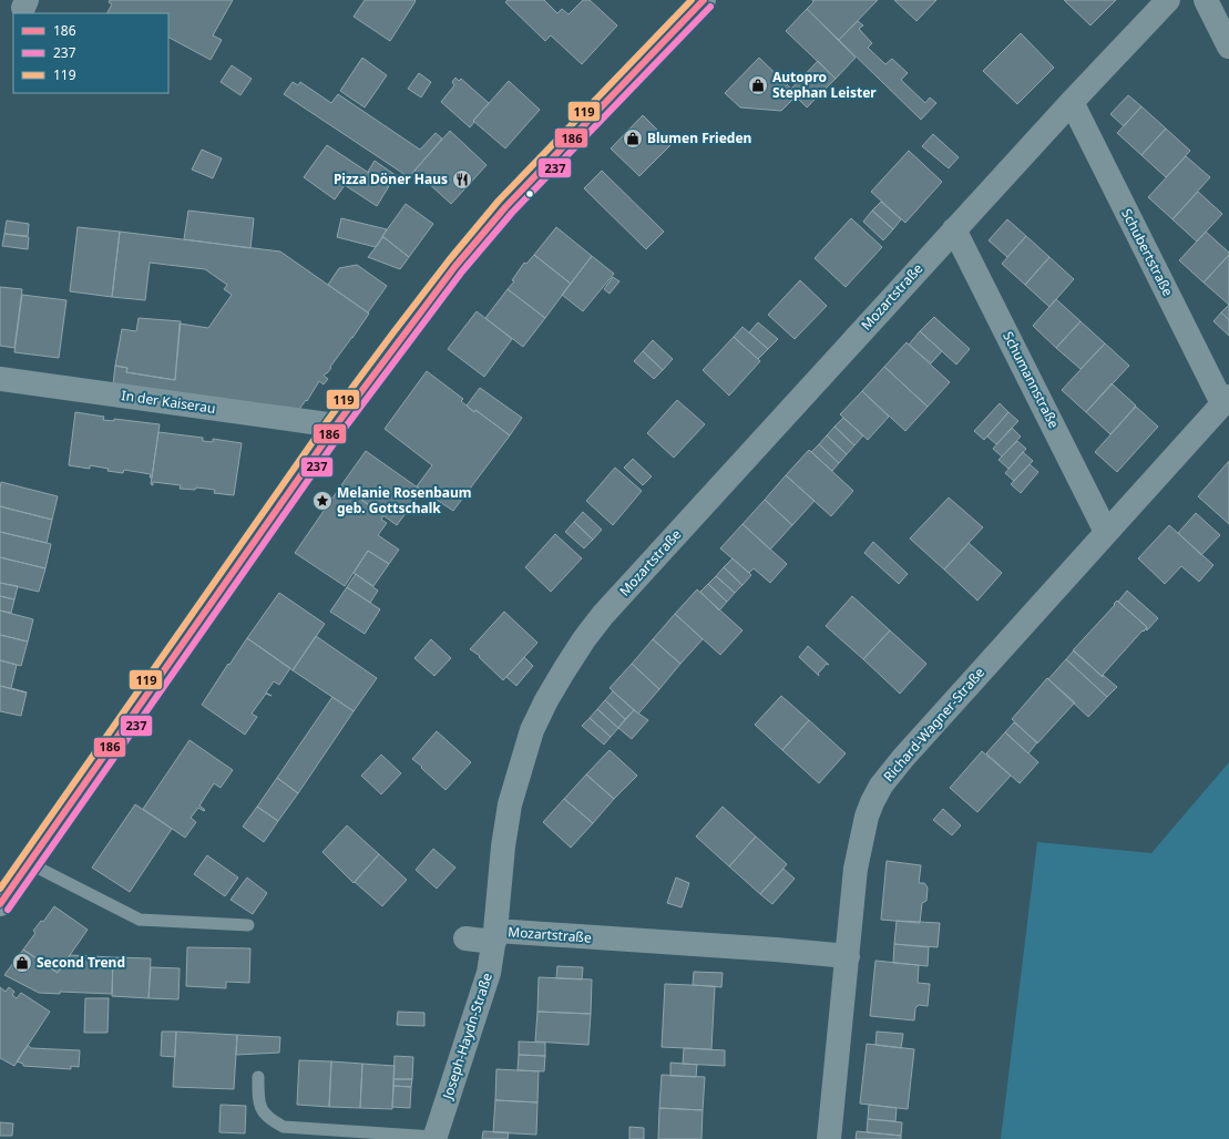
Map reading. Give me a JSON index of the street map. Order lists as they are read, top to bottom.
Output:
{
  "streets": {
    "street": [
      "Schubertstraße",
      "Mozartstraße",
      "Schumannstraße",
      "In der Kaiserau",
      "Richard-Wagner-Straße",
      "Joseph-Haydn-Straße"
    ]
  },
  "crossings": [
    ["Schubertstraße", "Mozartstraße"],
    ["Schubertstraße", "Richard-Wagner-Straße"],
    ["Mozartstraße", "Schumannstraße"],
    ["Mozartstraße", "Richard-Wagner-Straße"],
    ["Mozartstraße", "Joseph-Haydn-Straße"],
    ["Schumannstraße", "Richard-Wagner-Straße"]
  ],
  "places": {
    "shop": ["Autopro Stephan Leister", "Blumen Frieden", "Second Trend"],
    "restaurant": ["Pizza Döner Haus"],
    "place": ["Melanie Rosenbaum geb. Gottschalk"]
  },
  "lines": ["transit line 186", "transit line 119", "transit line 237"],
  "legend": ["186", "237", "119"]
}
